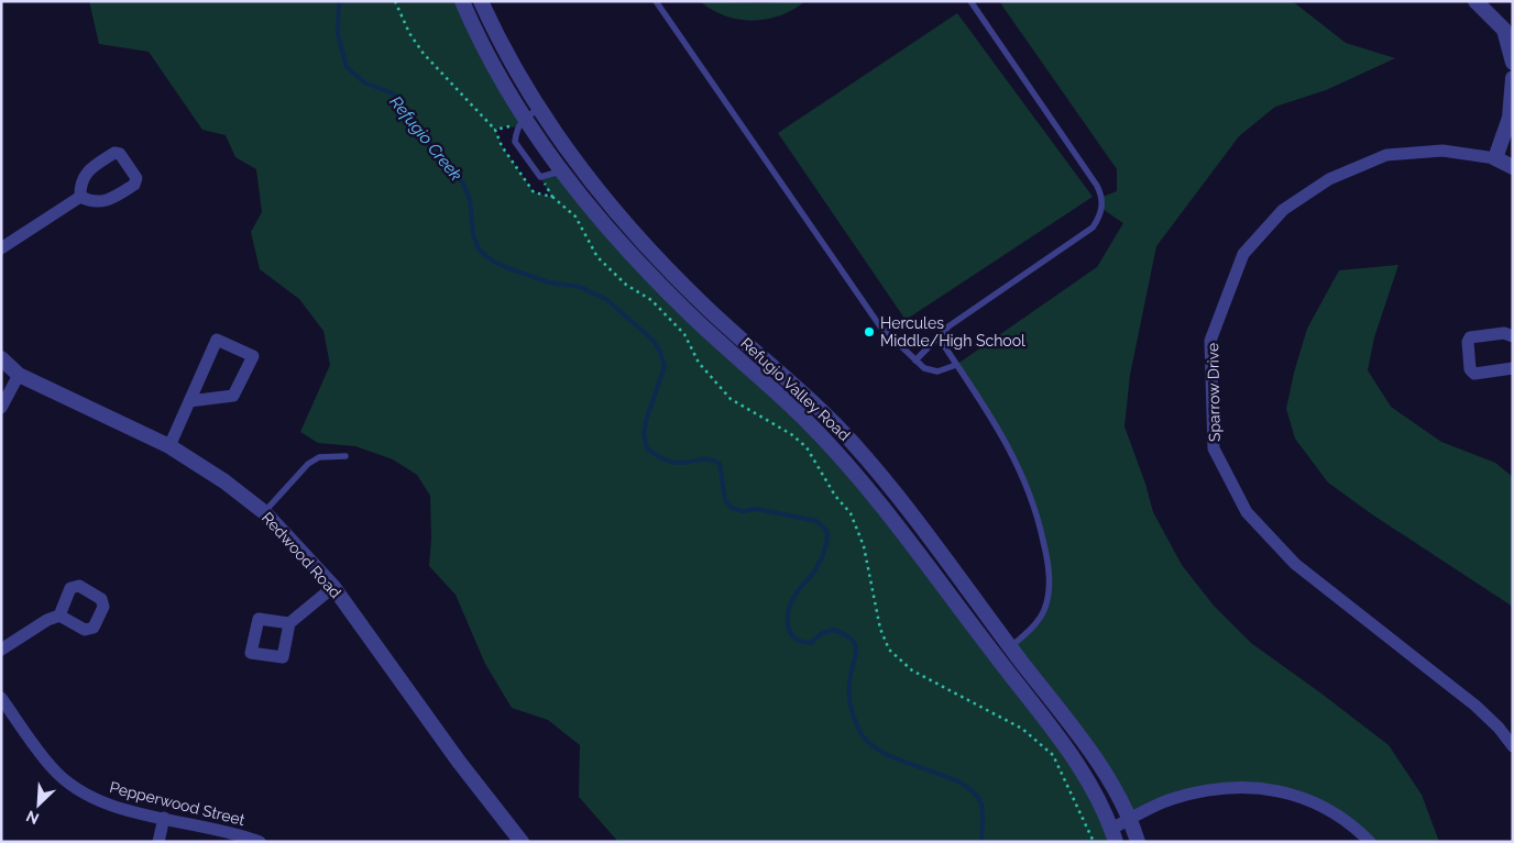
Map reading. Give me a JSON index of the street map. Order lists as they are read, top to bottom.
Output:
{
  "streets": {
    "street": [
      "Refugio Valley Road",
      "Sparrow Drive",
      "Redwood Road",
      "Pepperwood Street"
    ]
  },
  "water": ["Refugio Creek"],
  "places": ["Hercules Middle/High School"],
  "north": "bottom left"
}
